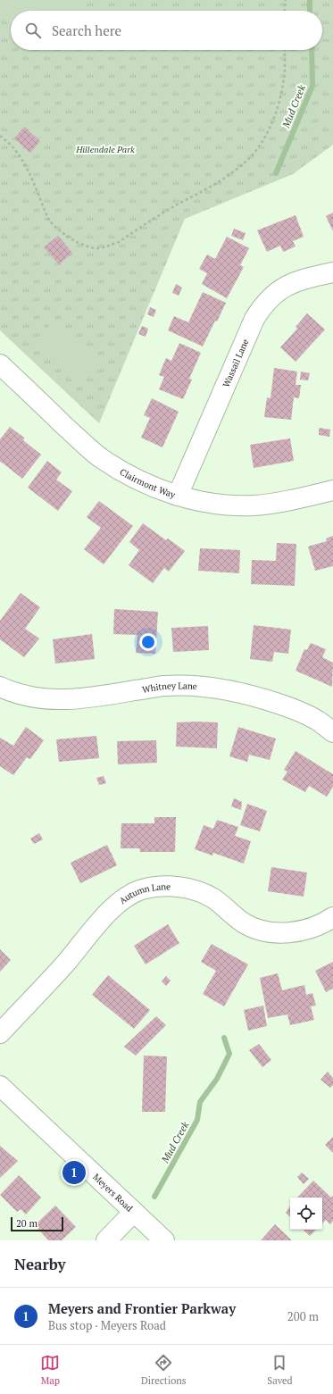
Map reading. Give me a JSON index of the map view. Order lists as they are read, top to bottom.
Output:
{
  "streets": {
    "street": [
      "Wassail Lane",
      "Clairmont Way",
      "Whitney Lane",
      "Autumn Lane",
      "Meyers Road"
    ]
  },
  "crossings": [
    ["Wassail Lane", "Clairmont Way"]
  ],
  "water": ["Mud Creek"],
  "parks": ["Hillendale Park"],
  "scale_bar": "20 m",
  "page": {
    "search": "Search here",
    "pins": "1",
    "scale": "20 m",
    "heading": "Nearby",
    "list": [
      {
        "mark": "1",
        "name": "Meyers and Frontier Parkway",
        "note": "Bus stop · Meyers Road",
        "value": "200 m"
      }
    ],
    "nav": ["Map", "Directions", "Saved"]
  }
}
